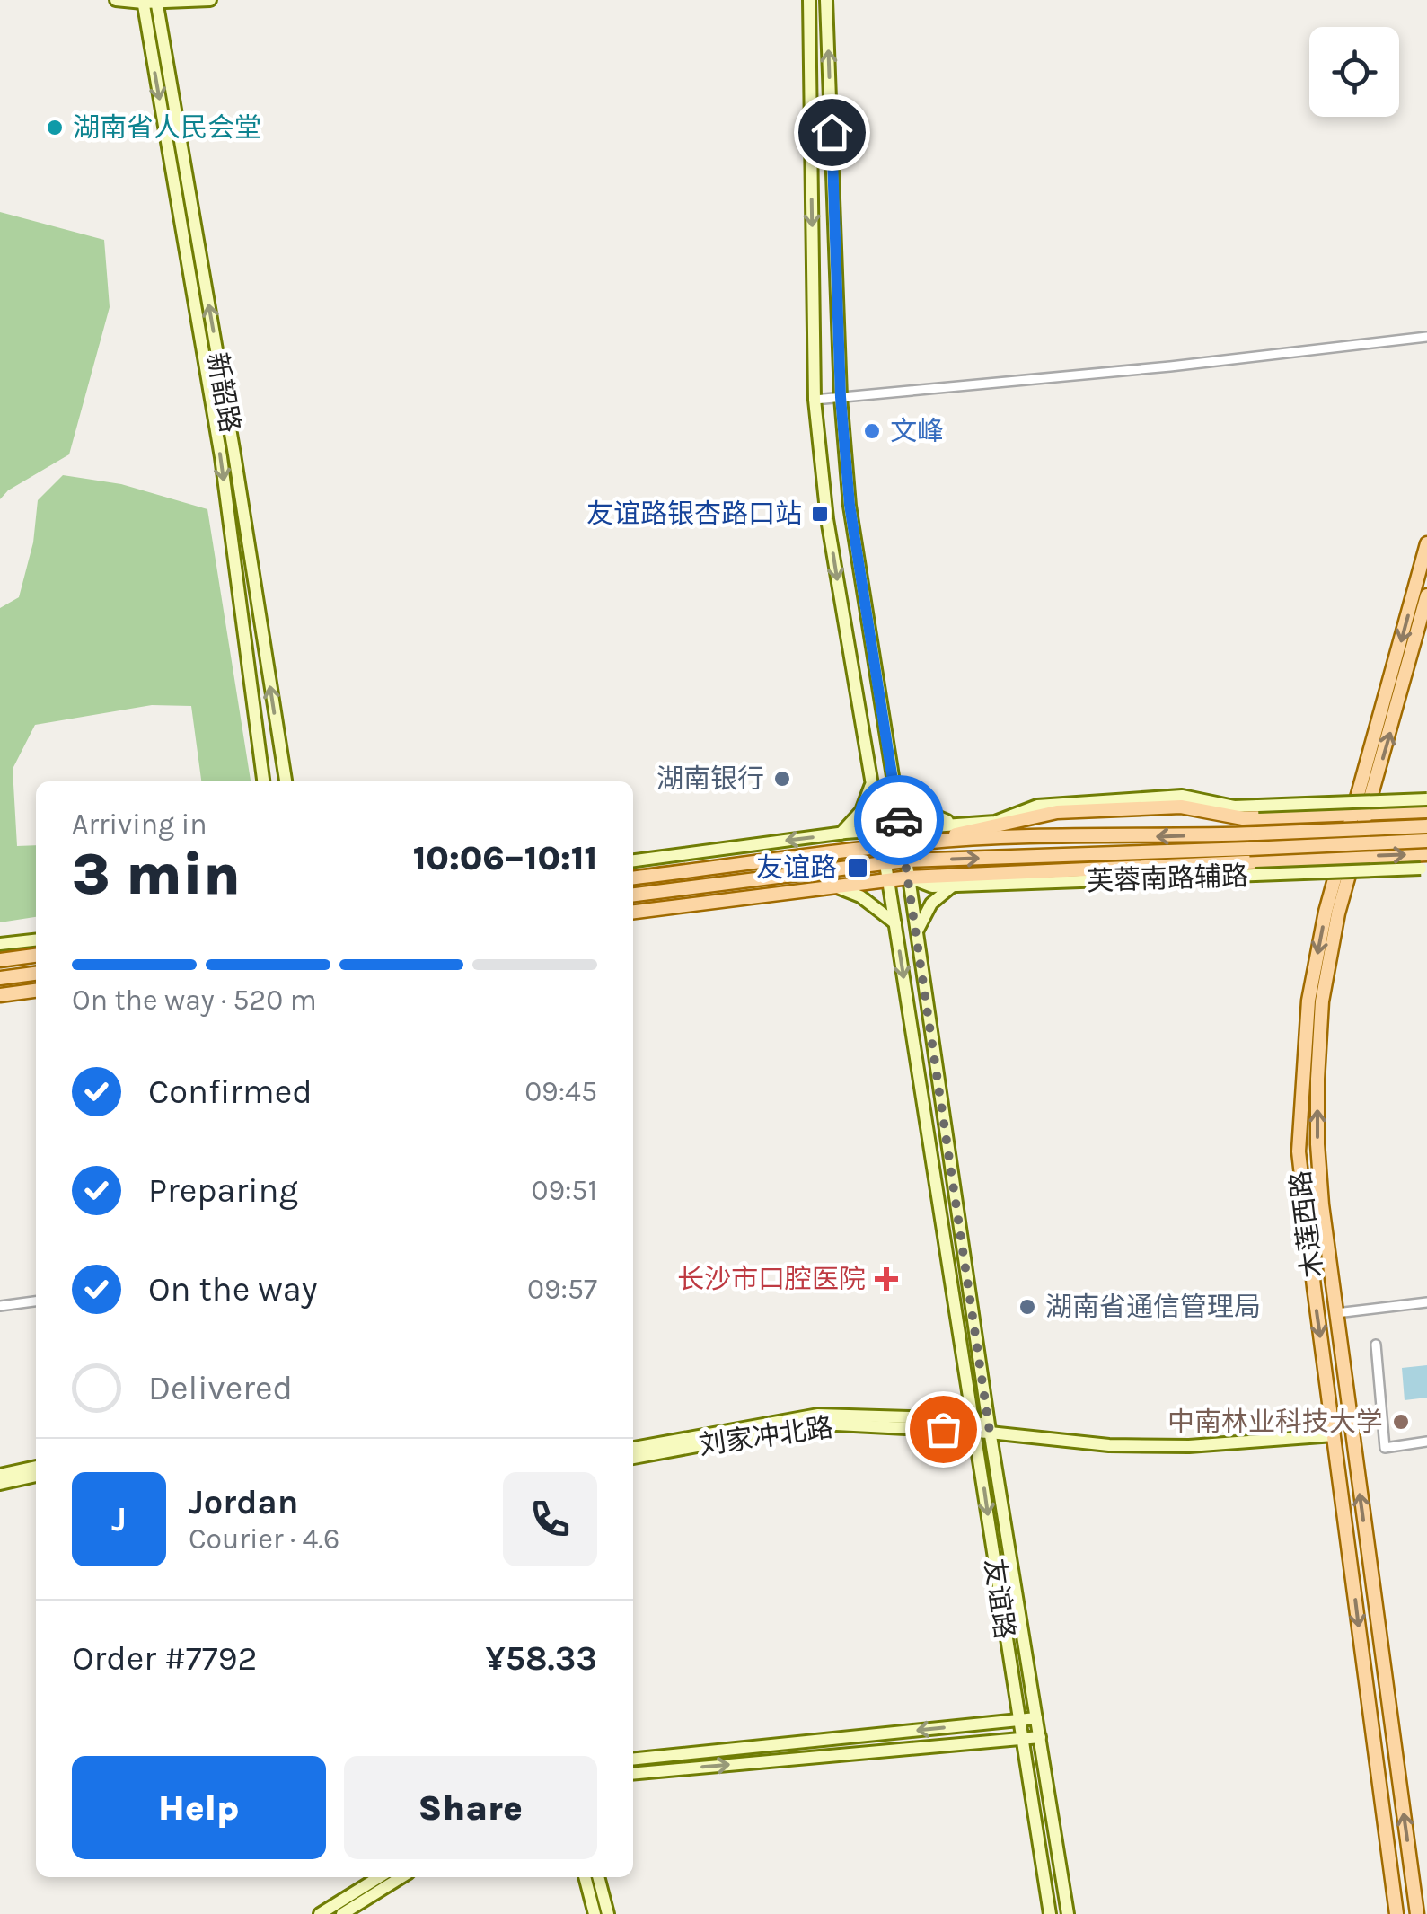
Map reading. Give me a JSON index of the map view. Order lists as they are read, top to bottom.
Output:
{
  "streets": {
    "main road": [
      "新韶路",
      "芙蓉南路辅路",
      "木莲西路",
      "刘家冲北路",
      "友谊路"
    ]
  },
  "crossings": [
    ["芙蓉南路辅路", "友谊路"],
    ["木莲西路", "刘家冲北路"],
    ["刘家冲北路", "友谊路"]
  ],
  "places": {
    "other": [
      "湖南省人民会堂",
      "文峰",
      "湖南银行",
      "湖南省通信管理局",
      "中南林业科技大学"
    ],
    "transit": ["友谊路银杏路口站", "友谊路"],
    "health": ["长沙市口腔医院"]
  },
  "page": {
    "heading": ["3 min", "Arriving in", "10:06–10:11"],
    "panel": [
      "Jordan",
      "Courier · 4.6",
      "Order #7792",
      "¥58.33"
    ],
    "bar": "On the way · 520 m",
    "list": [
      ["Confirmed", "09:45"],
      ["Preparing", "09:51"],
      ["On the way", "09:57"],
      "Delivered"
    ],
    "round": "J",
    "buttons": ["Help", "Share"]
  }
}
